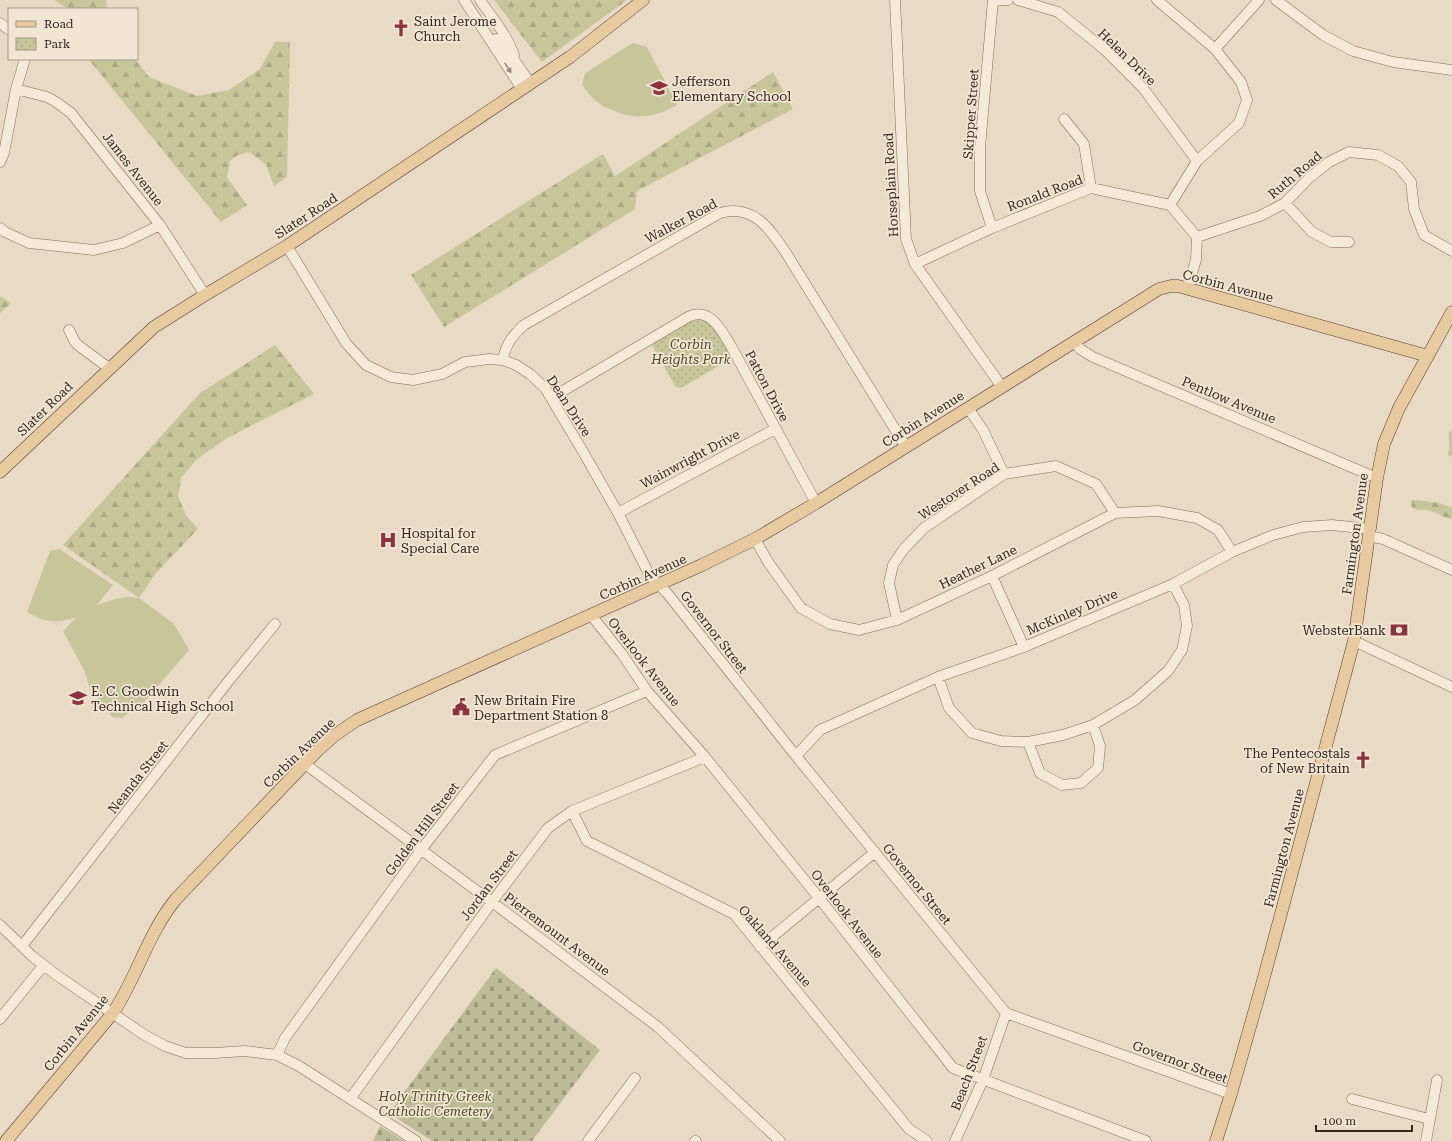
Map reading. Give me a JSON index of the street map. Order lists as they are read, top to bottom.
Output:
{
  "streets": {
    "main road": ["Slater Road", "Corbin Avenue", "Farmington Avenue"],
    "street": [
      "Helen Drive",
      "Skipper Street",
      "James Avenue",
      "Ruth Road",
      "Horseplain Road",
      "Ronald Road",
      "Walker Road",
      "Patton Drive",
      "Pentlow Avenue",
      "Dean Drive",
      "Wainwright Drive",
      "Westover Road",
      "Heather Lane",
      "McKinley Drive",
      "Governor Street",
      "Overlook Avenue",
      "Neanda Street",
      "Golden Hill Street",
      "Jordan Street",
      "Pierremount Avenue",
      "Oakland Avenue",
      "Beach Street"
    ]
  },
  "crossings": [
    ["Skipper Street", "Ronald Road"],
    ["James Avenue", "Slater Road"],
    ["Horseplain Road", "Ronald Road"],
    ["Horseplain Road", "Corbin Avenue"],
    ["Slater Road", "Dean Drive"],
    ["Walker Road", "Corbin Avenue"],
    ["Walker Road", "Dean Drive"],
    ["Corbin Avenue", "Patton Drive"],
    ["Corbin Avenue", "Pentlow Avenue"],
    ["Corbin Avenue", "Dean Drive"],
    ["Corbin Avenue", "Farmington Avenue"],
    ["Corbin Avenue", "Heather Lane"],
    ["Corbin Avenue", "Governor Street"],
    ["Corbin Avenue", "Overlook Avenue"],
    ["Corbin Avenue", "Pierremount Avenue"],
    ["Patton Drive", "Dean Drive"],
    ["Patton Drive", "Wainwright Drive"],
    ["Pentlow Avenue", "Farmington Avenue"],
    ["Dean Drive", "Wainwright Drive"],
    ["Dean Drive", "Governor Street"],
    ["Westover Road", "Heather Lane"],
    ["Farmington Avenue", "McKinley Drive"],
    ["Farmington Avenue", "Governor Street"],
    ["Heather Lane", "McKinley Drive"],
    ["McKinley Drive", "Governor Street"],
    ["Governor Street", "Beach Street"],
    ["Overlook Avenue", "Golden Hill Street"],
    ["Overlook Avenue", "Jordan Street"],
    ["Overlook Avenue", "Beach Street"],
    ["Golden Hill Street", "Pierremount Avenue"],
    ["Jordan Street", "Pierremount Avenue"],
    ["Jordan Street", "Oakland Avenue"]
  ],
  "parks": ["Corbin Heights Park", "Holy Trinity Greek Catholic Cemetery"],
  "places": {
    "church": ["Saint Jerome Church", "The Pentecostals of New Britain"],
    "school or university": ["Jefferson Elementary School", "E. C. Goodwin Technical High School"],
    "hospital": ["Hospital for Special Care"],
    "bank": ["WebsterBank"],
    "public building": ["New Britain Fire Department Station 8"]
  },
  "legend": ["Road", "Park"],
  "scale_bar": "100 m"
}
